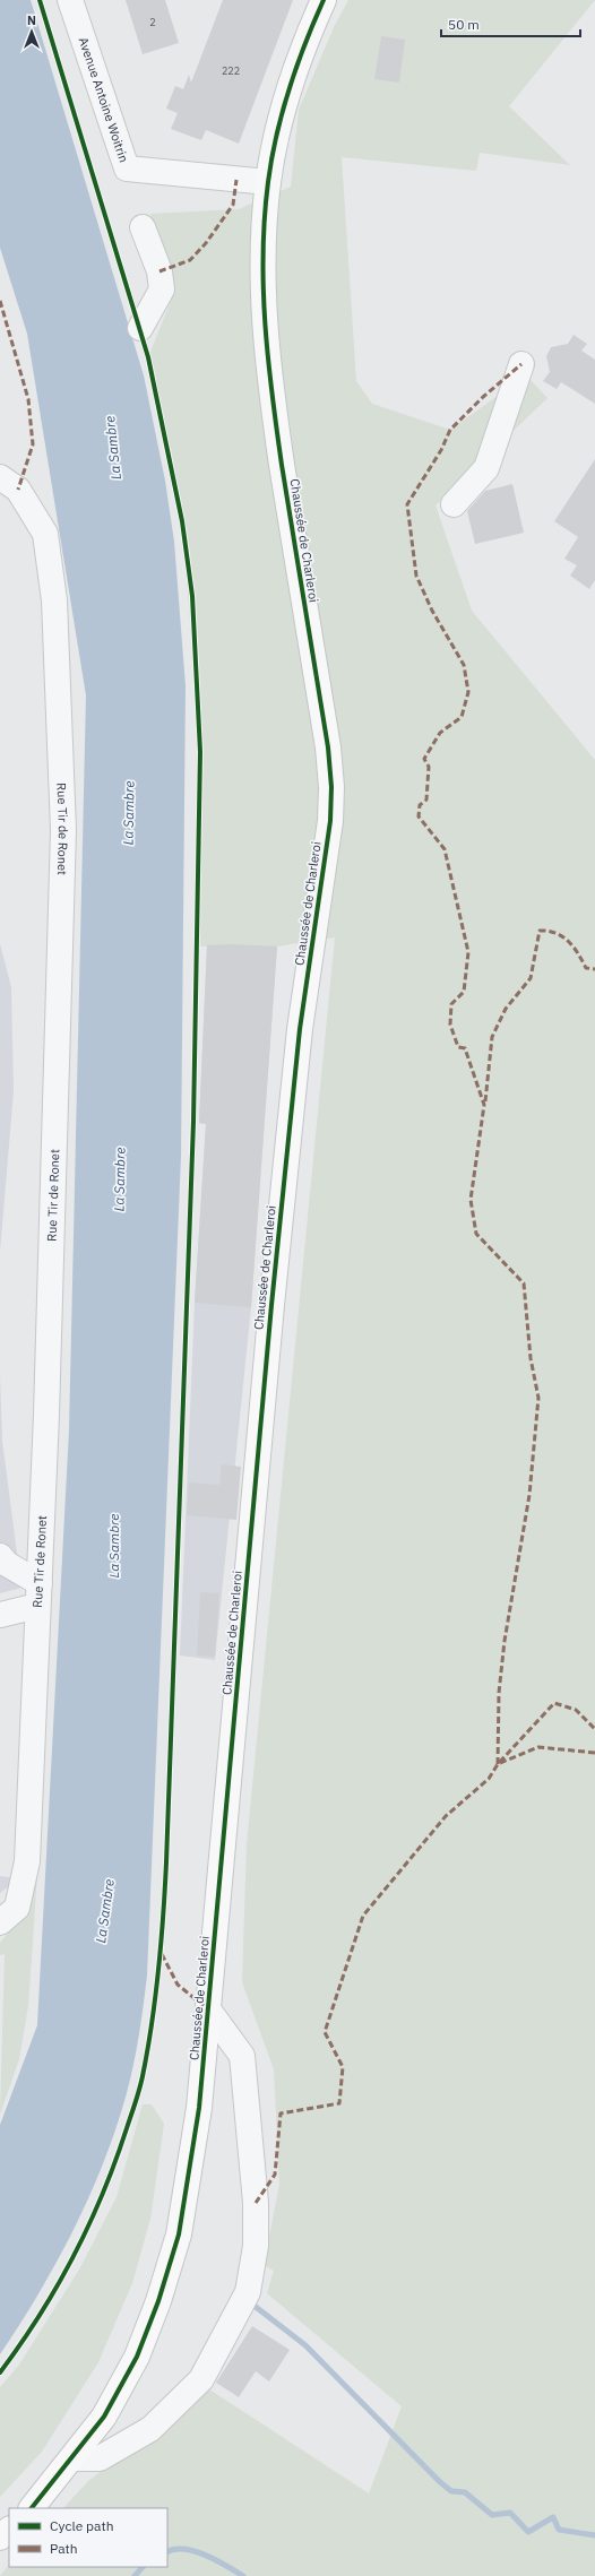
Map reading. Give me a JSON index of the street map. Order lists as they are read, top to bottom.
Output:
{
  "streets": {
    "main road": ["Chaussée de Charleroi"],
    "street": ["Avenue Antoine Woitrin", "Rue Tir de Ronet"]
  },
  "crossings": [
    ["Avenue Antoine Woitrin", "Chaussée de Charleroi"]
  ],
  "water": ["La Sambre"],
  "house_numbers": ["2", "222"],
  "legend": ["Cycle path", "Path"],
  "scale_bar": "50 m",
  "north": "top"
}
